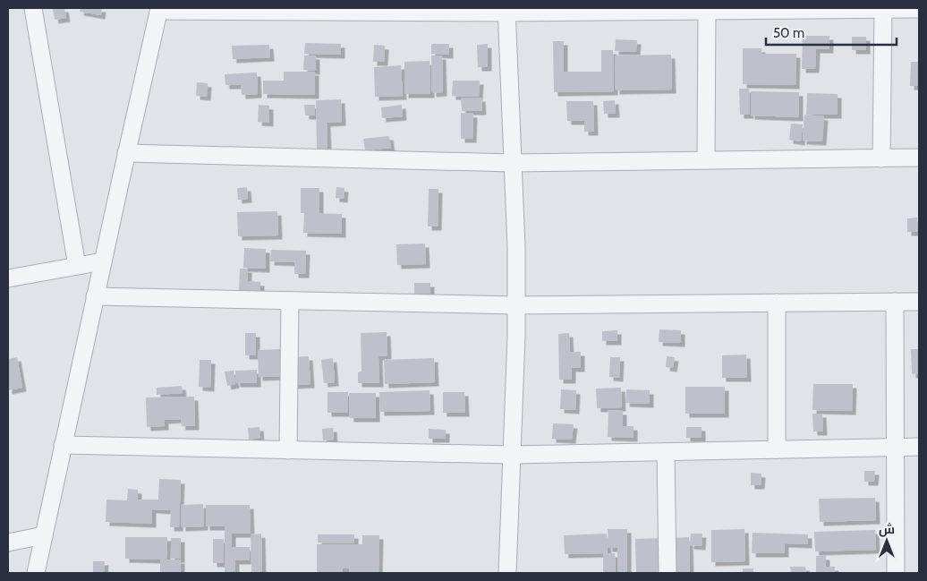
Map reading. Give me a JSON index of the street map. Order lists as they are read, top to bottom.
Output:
{
  "scale_bar": "50 m",
  "north": "top"
}
